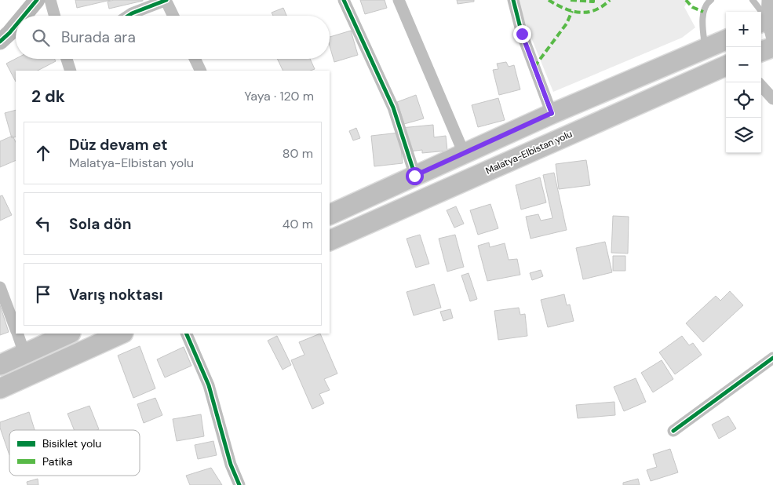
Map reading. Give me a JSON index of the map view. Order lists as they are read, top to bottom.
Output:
{
  "streets": {
    "main road": ["Malatya-Elbistan yolu"]
  },
  "legend": ["Bisiklet yolu", "Patika"],
  "page": {
    "map_buttons": ["+", "−"],
    "search": "Burada ara",
    "heading": ["2 dk", "Yaya · 120 m"],
    "list": [
      ["Düz devam et", "Malatya-Elbistan yolu", "80 m"],
      ["Sola dön", "40 m"],
      "Varış noktası"
    ]
  }
}
